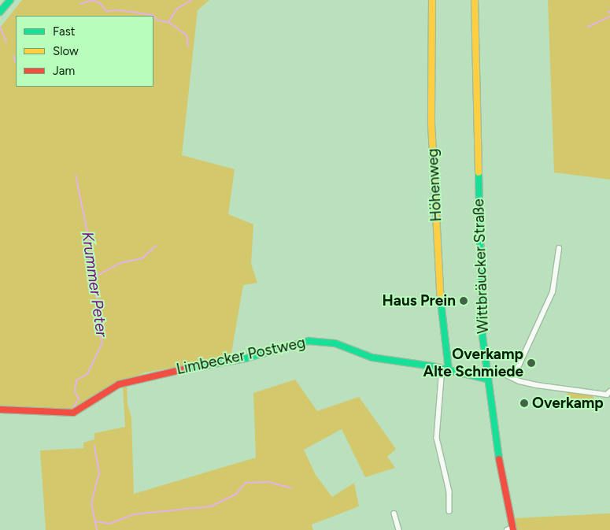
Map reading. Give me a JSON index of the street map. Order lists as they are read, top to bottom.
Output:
{
  "streets": {
    "main road": ["Höhenweg", "Wittbräucker Straße", "Limbecker Postweg"]
  },
  "crossings": [
    ["Höhenweg", "Limbecker Postweg"],
    ["Wittbräucker Straße", "Limbecker Postweg"]
  ],
  "water": ["Krummer Peter"],
  "places": ["Haus Prein", "Overkamp Alte Schmiede", "Overkamp"],
  "legend": ["Fast", "Slow", "Jam"]
}
